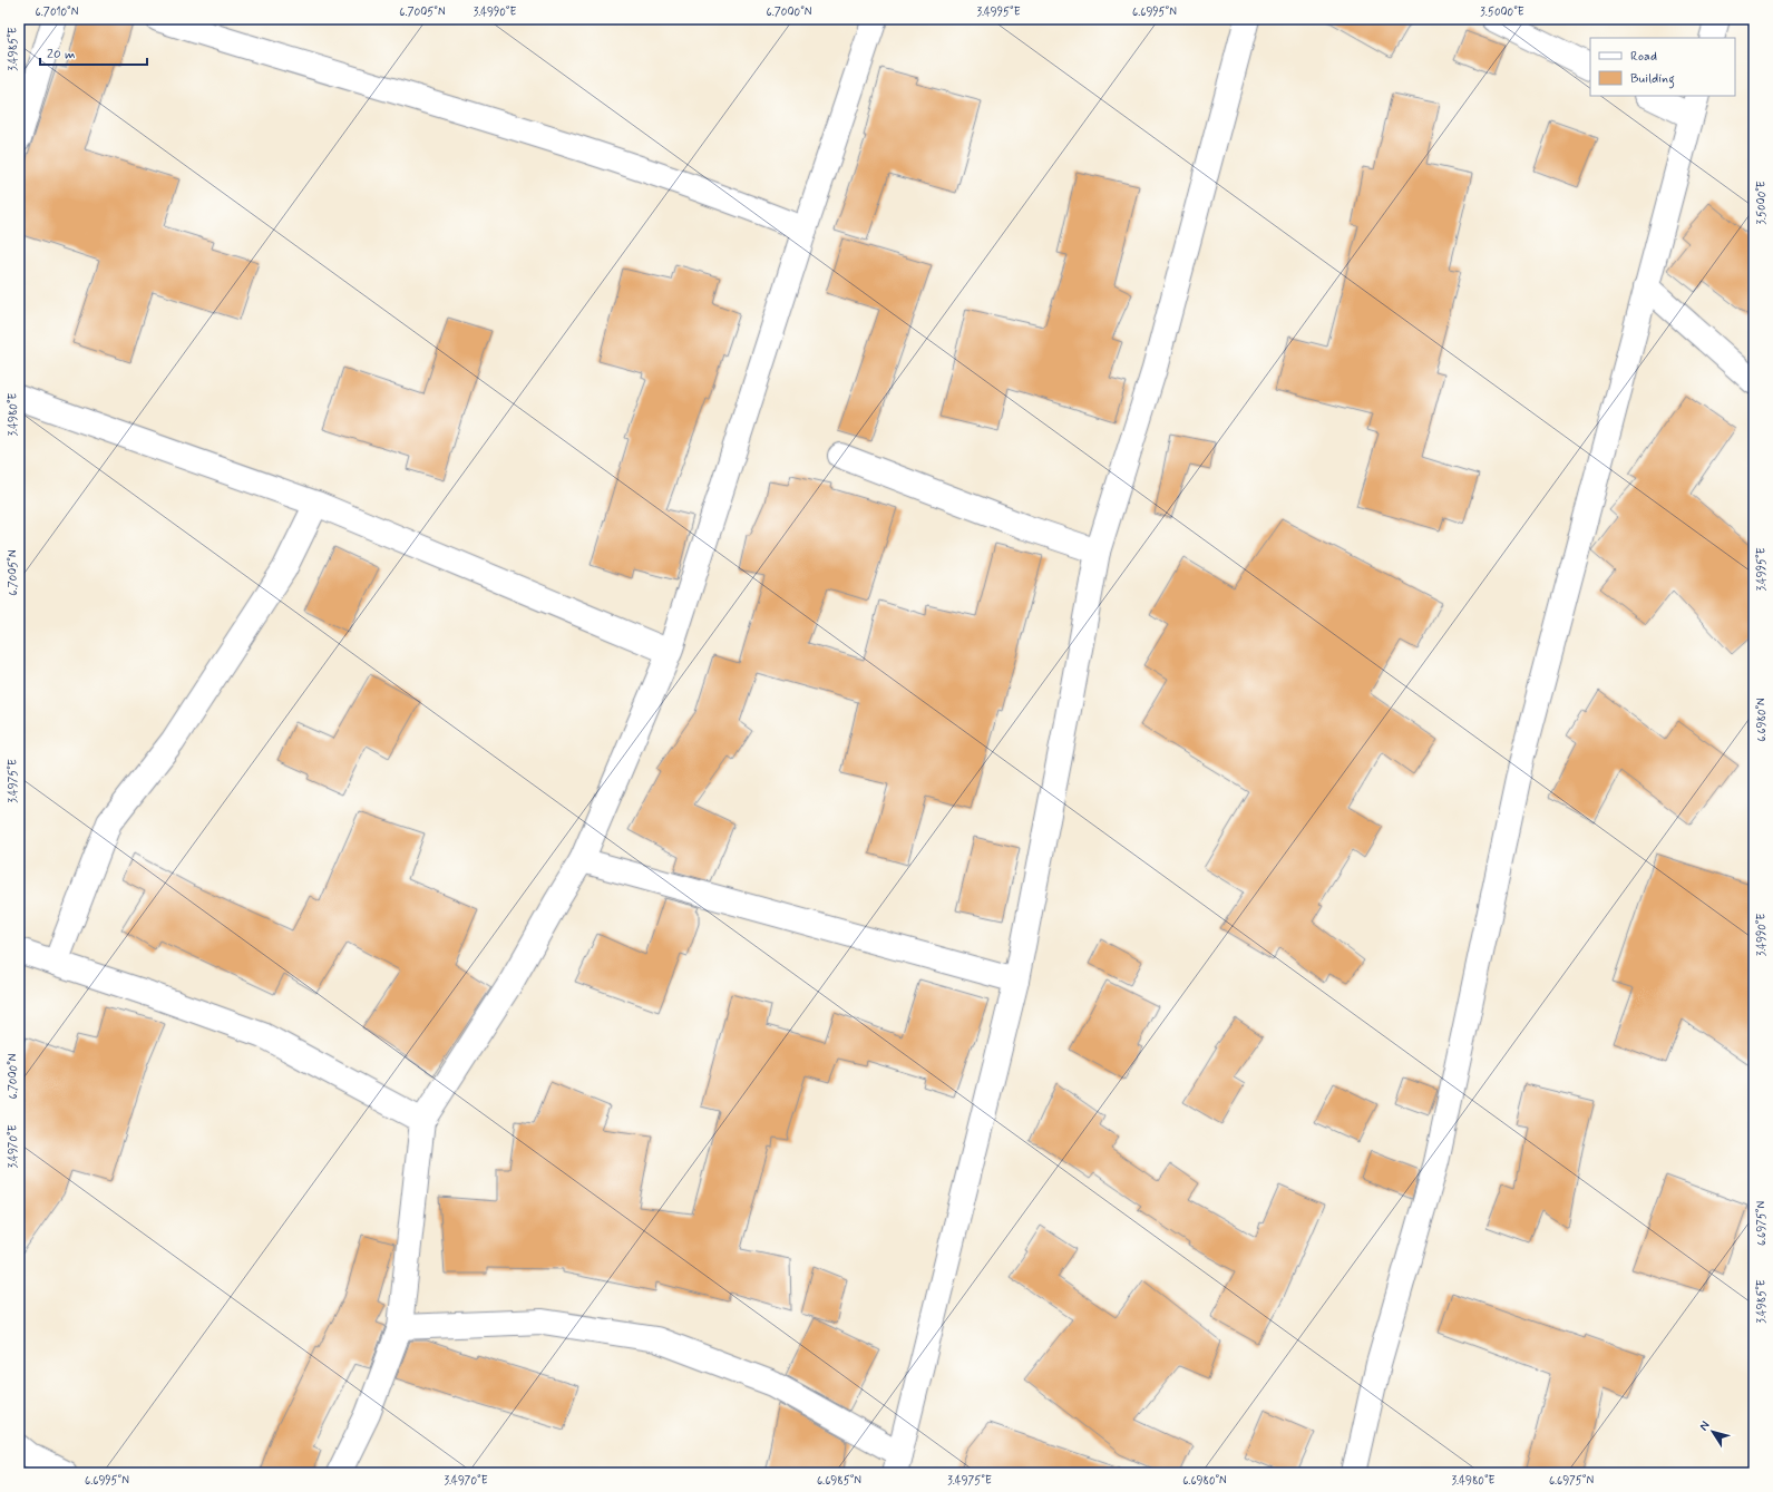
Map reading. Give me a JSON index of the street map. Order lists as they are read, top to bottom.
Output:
{
  "legend": ["Road", "Building"],
  "scale_bar": "20 m",
  "north": "top left",
  "coordinates": [
    "6.7010°N",
    "6.7005°N",
    "3.4990°E",
    "6.7000°N",
    "3.4995°E",
    "6.6995°N",
    "3.5000°E",
    "3.4985°E",
    "3.4980°E",
    "6.6980°N",
    "3.4975°E",
    "3.4970°E",
    "6.6975°N",
    "6.6985°N"
  ]
}
